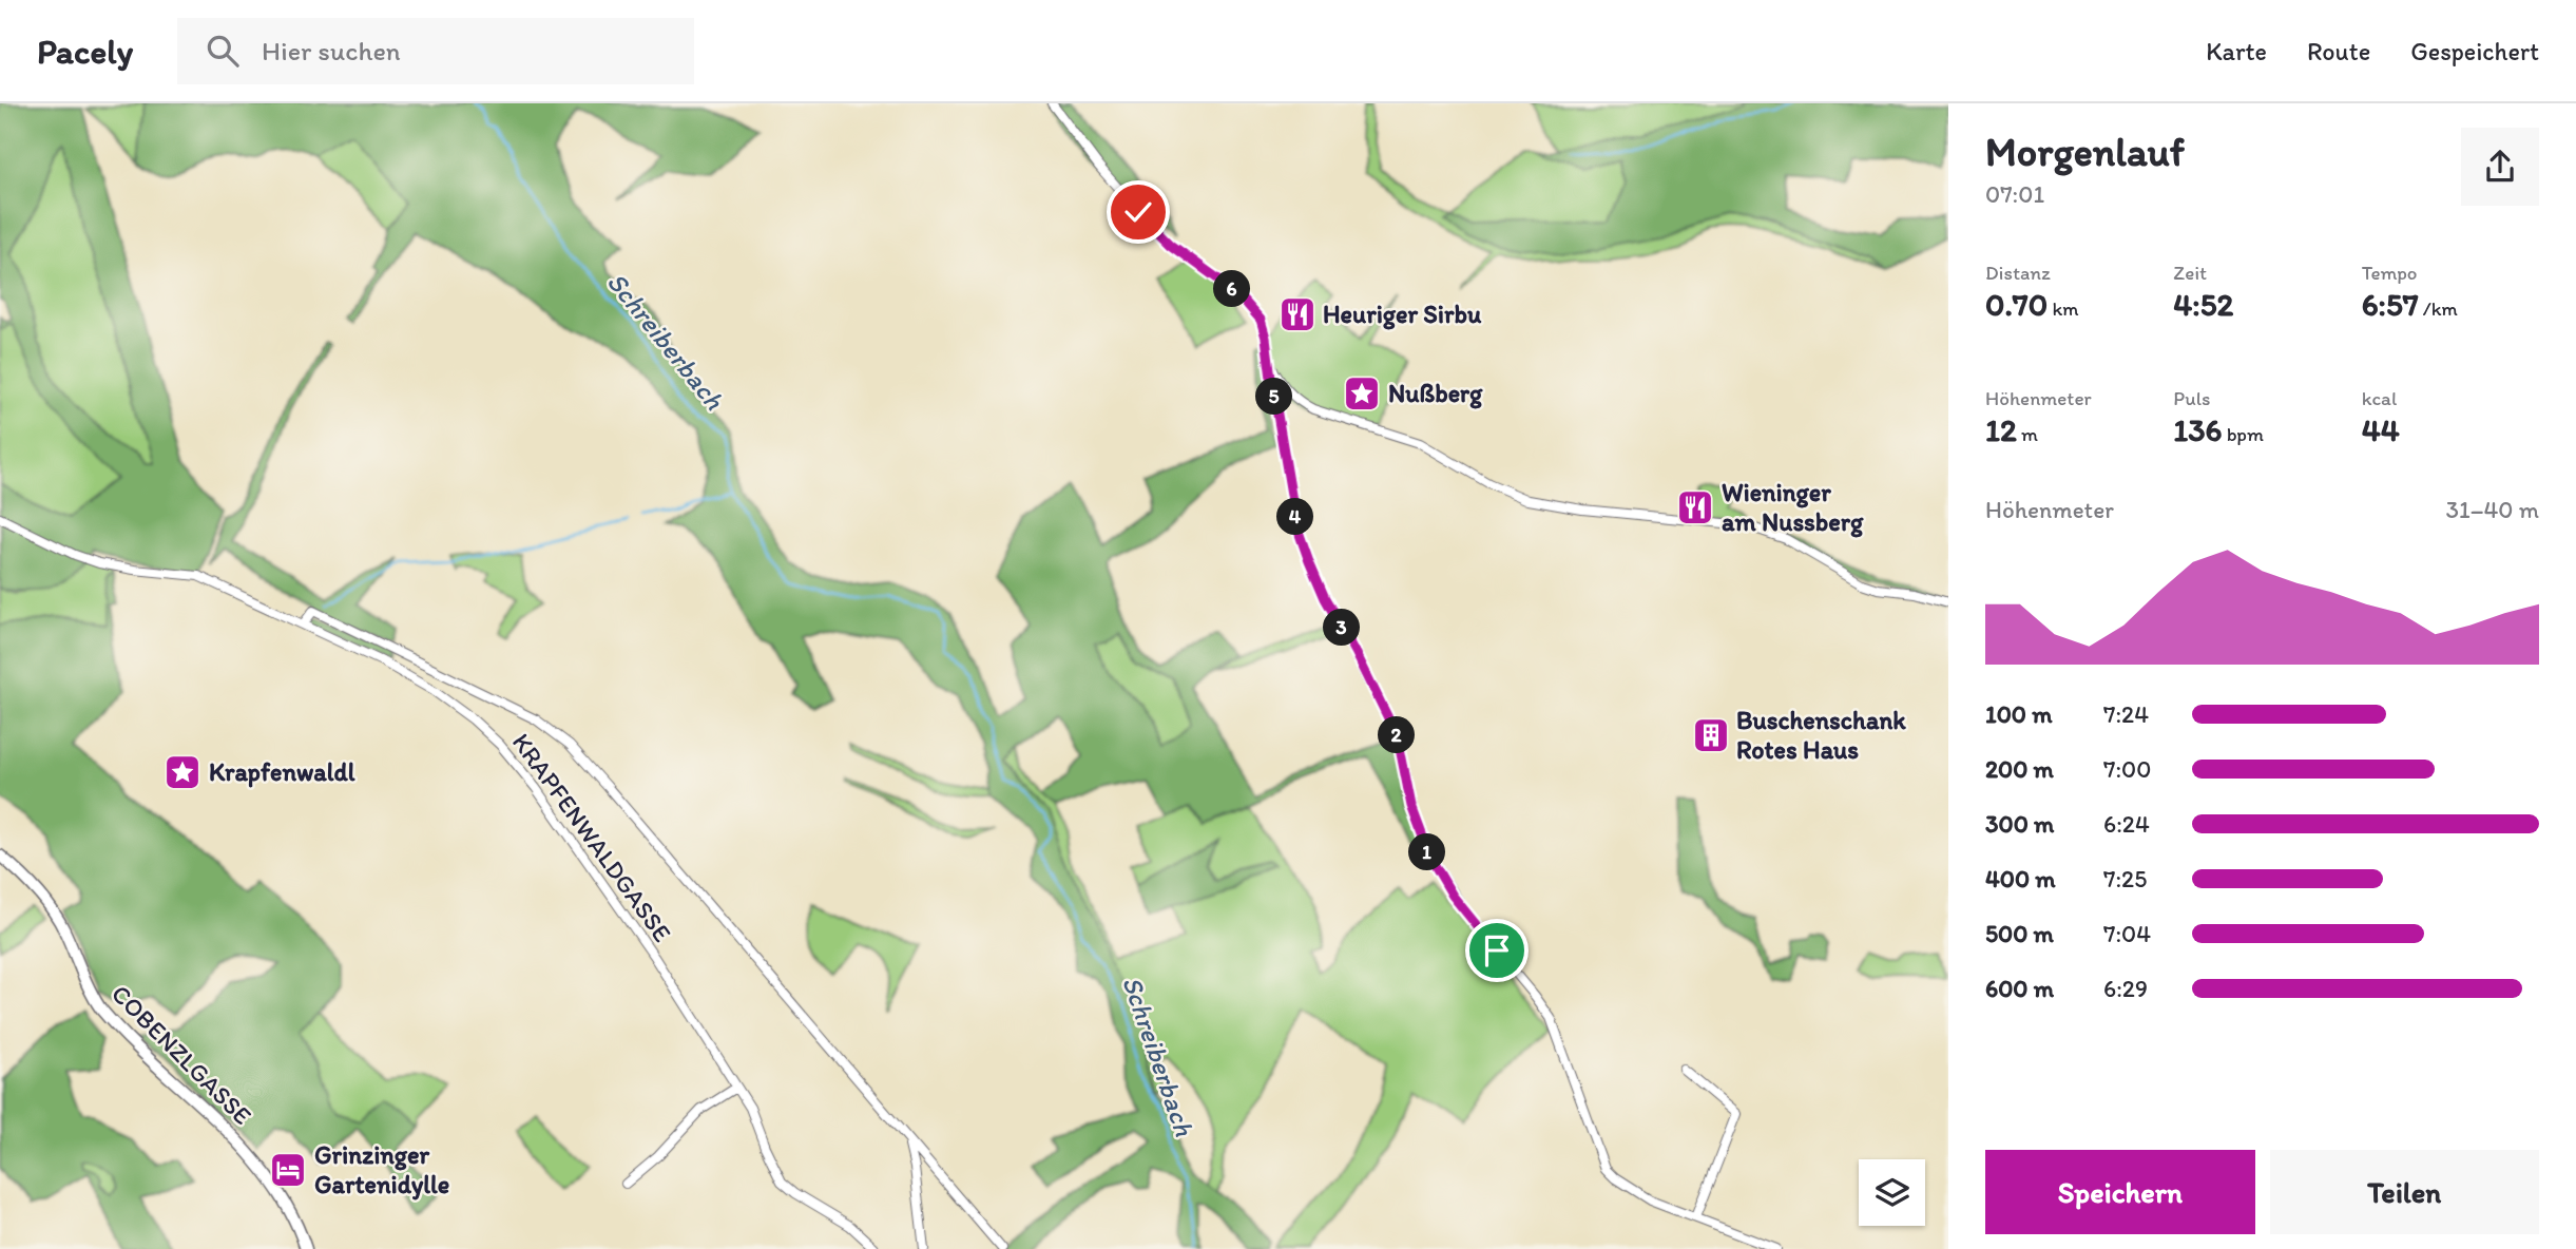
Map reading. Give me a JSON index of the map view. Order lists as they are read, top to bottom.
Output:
{
  "streets": {
    "street": ["KRAPFENWALDGASSE", "COBENZLGASSE"]
  },
  "water": ["Schreiberbach"],
  "places": {
    "restaurant": ["Heuriger Sirbu", "Wieninger am Nussberg"],
    "place": ["Nußberg", "Krapfenwaldl"],
    "building": ["Buschenschank Rotes Haus"],
    "hotel": ["Grinzinger Gartenidylle"]
  },
  "page": {
    "header": "Pacely",
    "search": "Hier suchen",
    "nav": ["Karte", "Route", "Gespeichert"],
    "heading": ["Morgenlauf", "07:01"],
    "stats": [
      ["Distanz", "0.70 km"],
      ["Zeit", "4:52"],
      ["Tempo", "6:57 /km"],
      ["Höhenmeter", "12 m"],
      ["Puls", "136 bpm"],
      ["kcal", "44"]
    ],
    "pins": [
      "6",
      "5",
      "4",
      "3",
      "2",
      "1"
    ],
    "chart": ["Höhenmeter", "31–40 m"],
    "list": [
      {
        "name": "100 m",
        "note": "7:24"
      },
      {
        "name": "200 m",
        "note": "7:00"
      },
      {
        "name": "300 m",
        "note": "6:24"
      },
      {
        "name": "400 m",
        "note": "7:25"
      },
      {
        "name": "500 m",
        "note": "7:04"
      },
      {
        "name": "600 m",
        "note": "6:29"
      }
    ],
    "buttons": ["Speichern", "Teilen"]
  }
}
